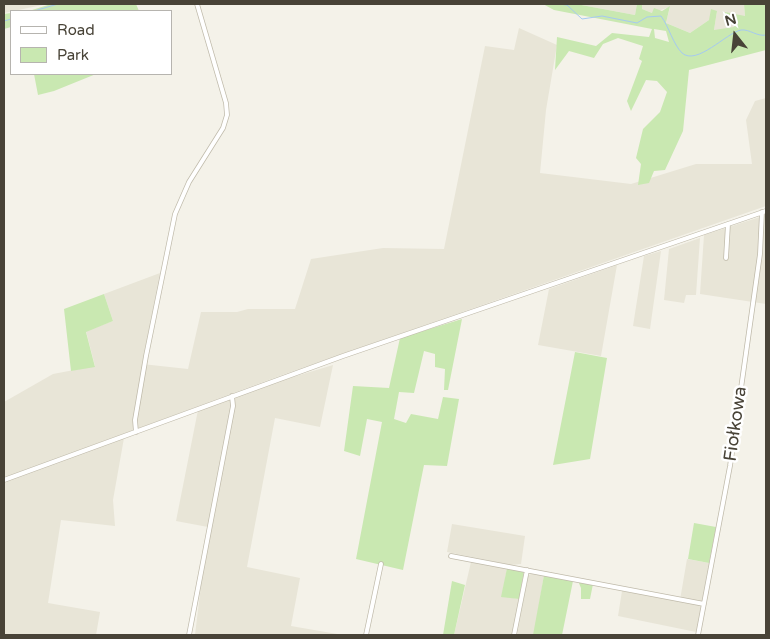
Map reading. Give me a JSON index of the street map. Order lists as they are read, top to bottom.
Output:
{
  "streets": {
    "street": ["Fiołkowa"]
  },
  "legend": ["Road", "Park"],
  "north": "top"
}
